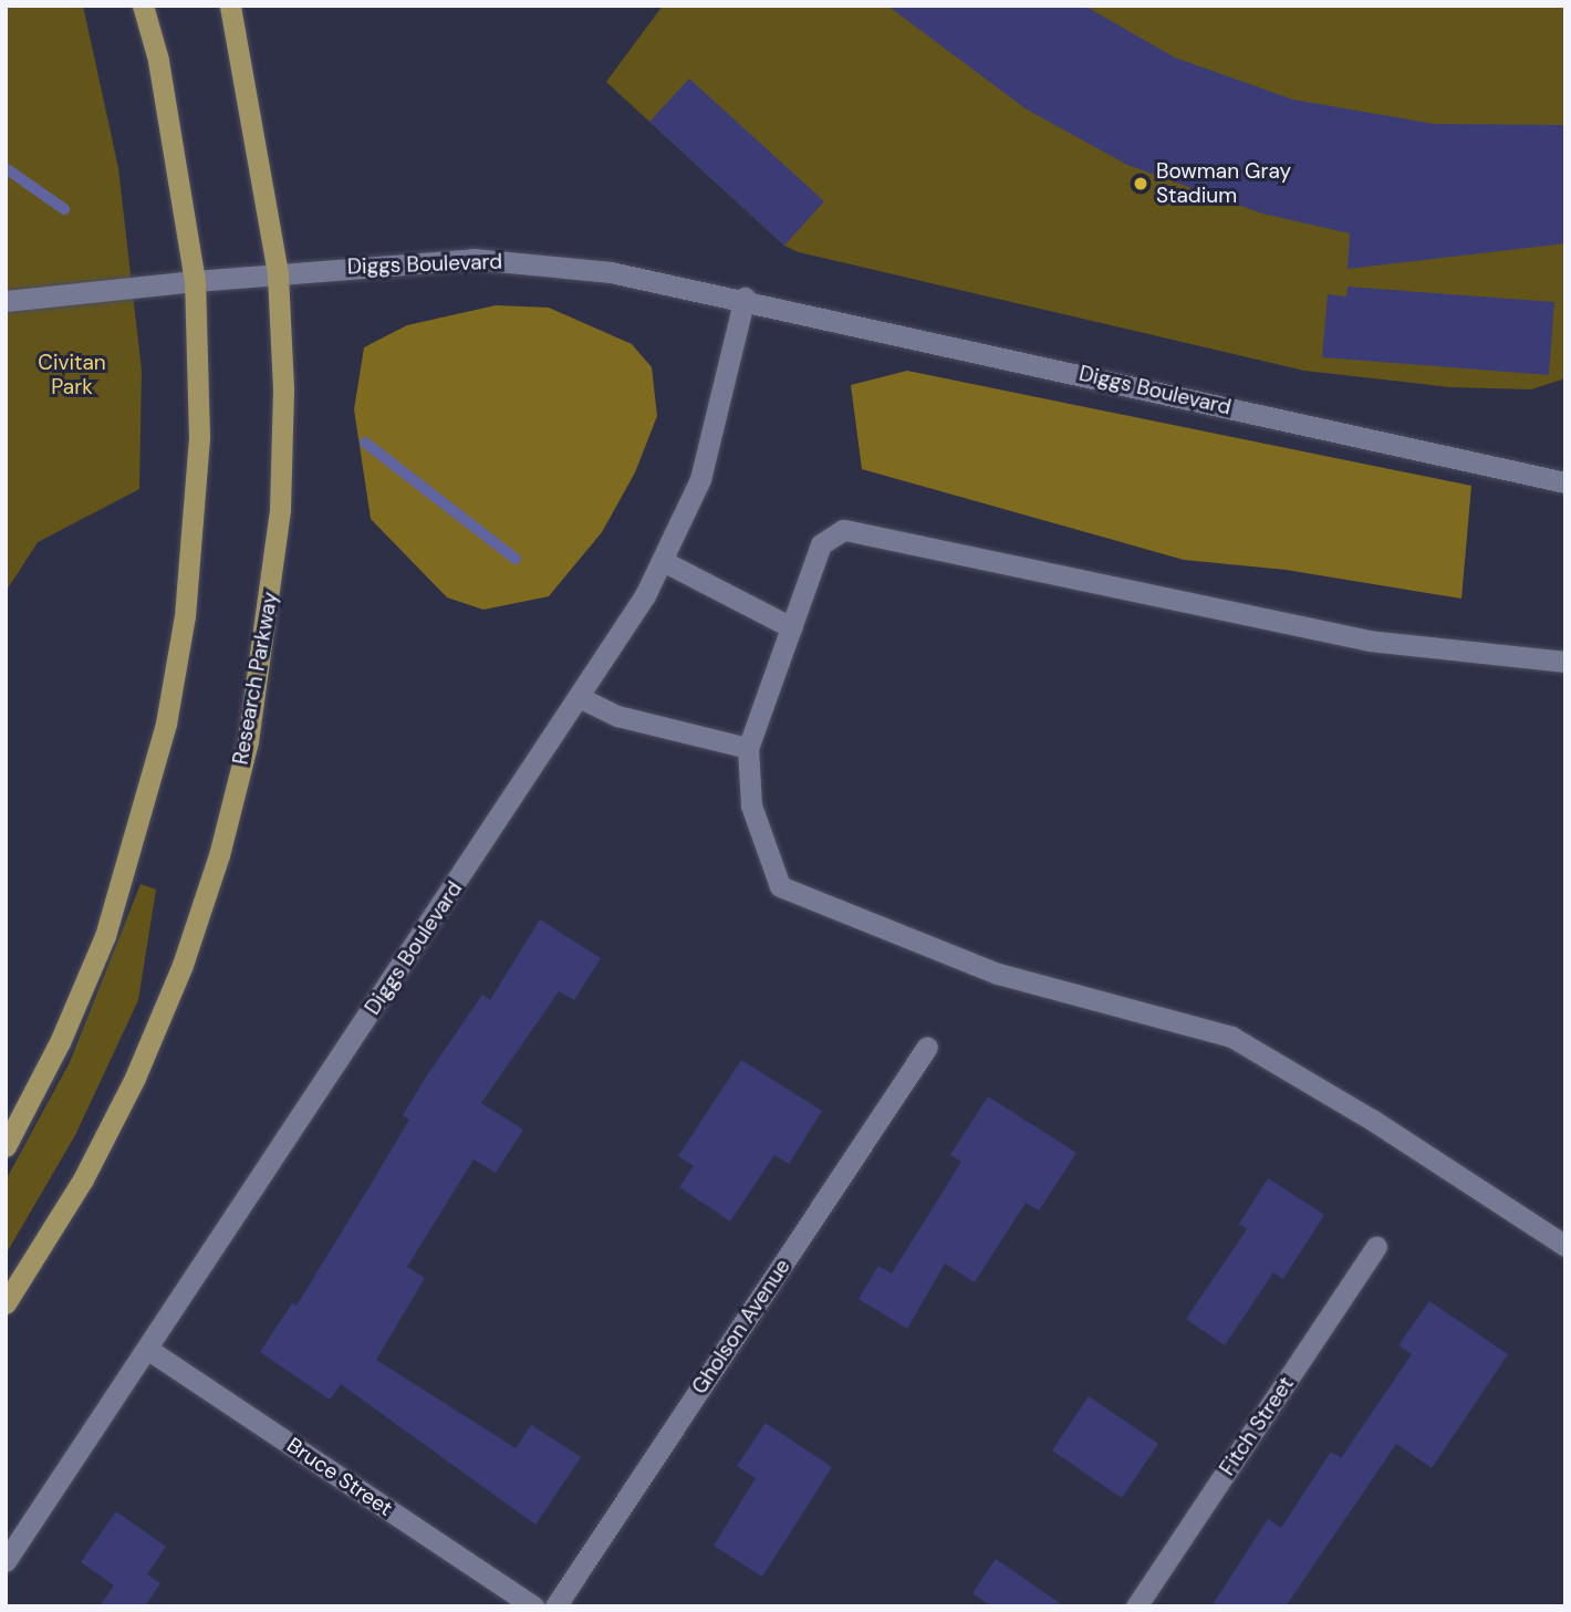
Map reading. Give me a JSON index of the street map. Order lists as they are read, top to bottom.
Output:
{
  "streets": {
    "main road": ["Research Parkway"],
    "street": [
      "Diggs Boulevard",
      "Gholson Avenue",
      "Fitch Street",
      "Bruce Street"
    ]
  },
  "crossings": [
    ["Diggs Boulevard", "Research Parkway"],
    ["Diggs Boulevard", "Bruce Street"]
  ],
  "parks": ["Civitan Park"],
  "places": ["Bowman Gray Stadium"]
}
